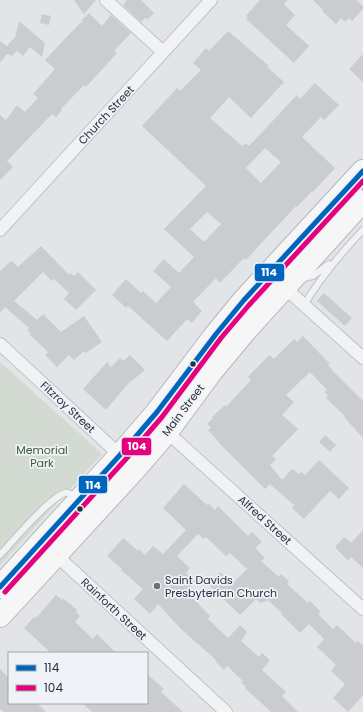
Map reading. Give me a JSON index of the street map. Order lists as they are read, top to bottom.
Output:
{
  "streets": {
    "highway": ["Main Street"],
    "street": [
      "Church Street",
      "Fitzroy Street",
      "Alfred Street",
      "Rainforth Street"
    ]
  },
  "crossings": [
    ["Fitzroy Street", "Main Street"],
    ["Main Street", "Alfred Street"],
    ["Main Street", "Rainforth Street"]
  ],
  "parks": ["Memorial Park"],
  "places": ["Saint Davids Presbyterian Church"],
  "lines": ["transit line 114", "transit line 104"],
  "legend": ["114", "104"]
}
